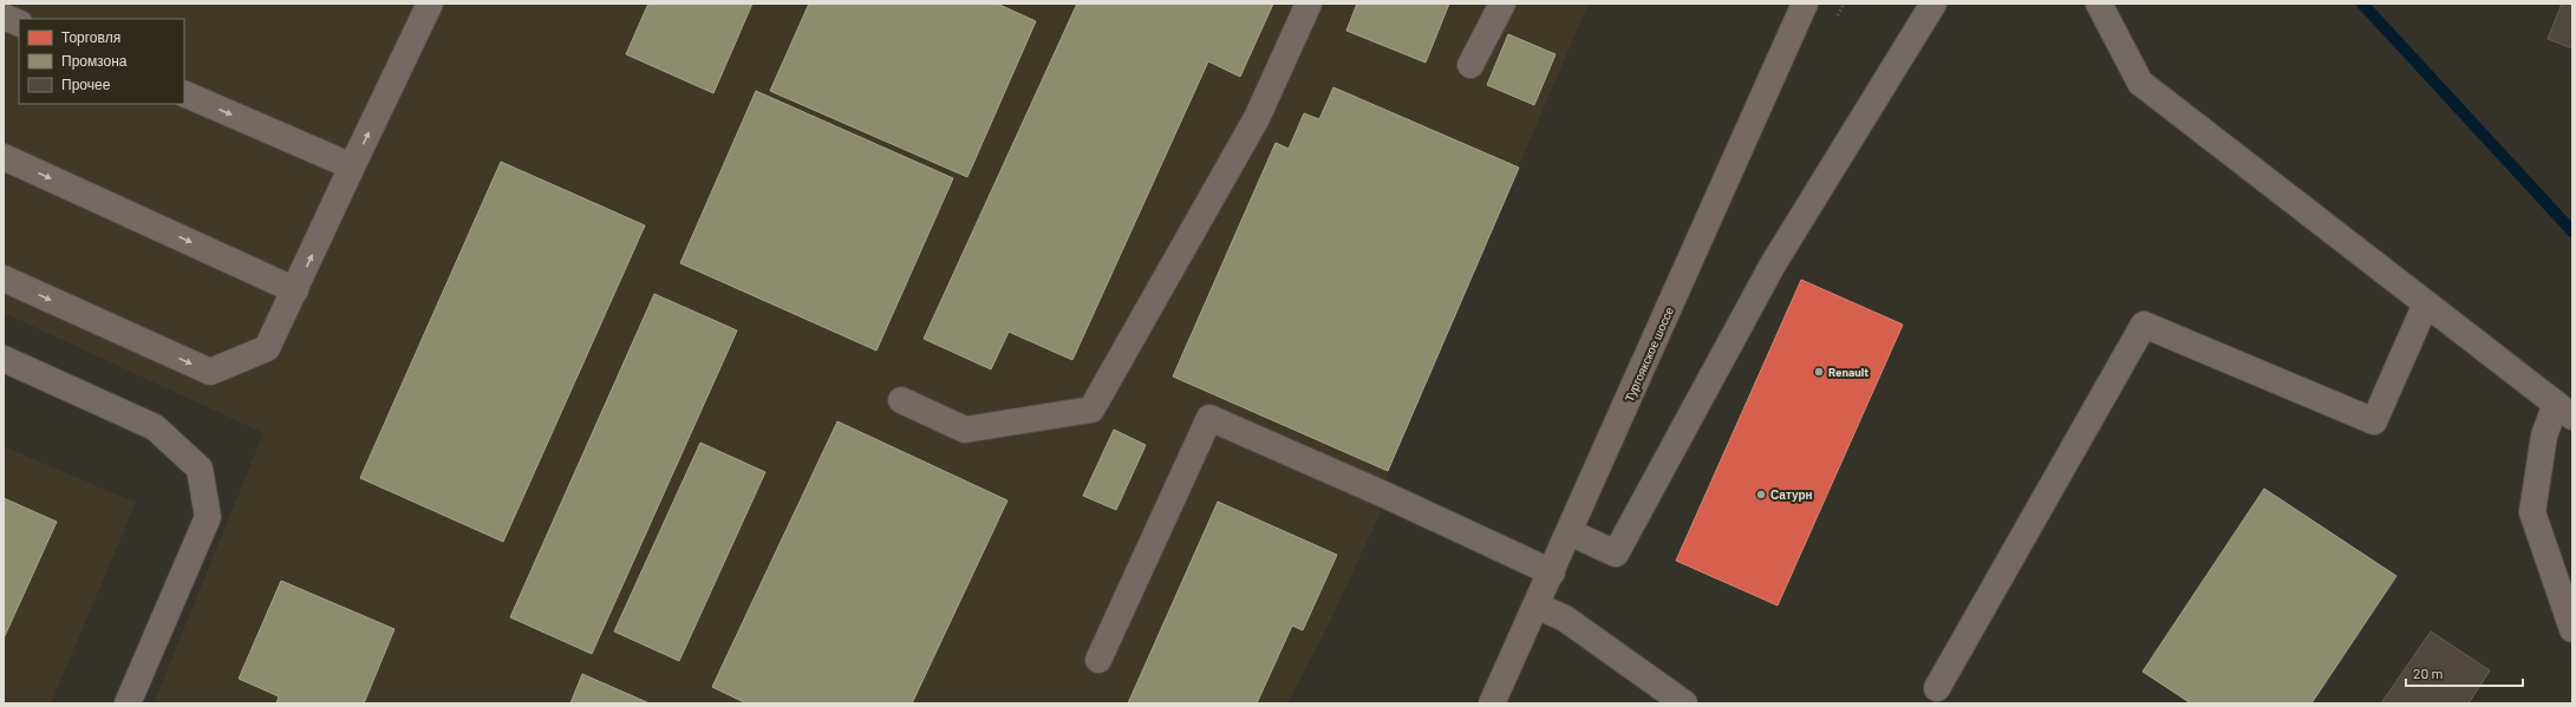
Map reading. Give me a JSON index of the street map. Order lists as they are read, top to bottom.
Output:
{
  "streets": {
    "main road": ["Тургоякское шоссе"]
  },
  "places": ["Renault", "Сатурн"],
  "legend": ["Торговля", "Промзона", "Прочее"],
  "scale_bar": "20 m"
}
